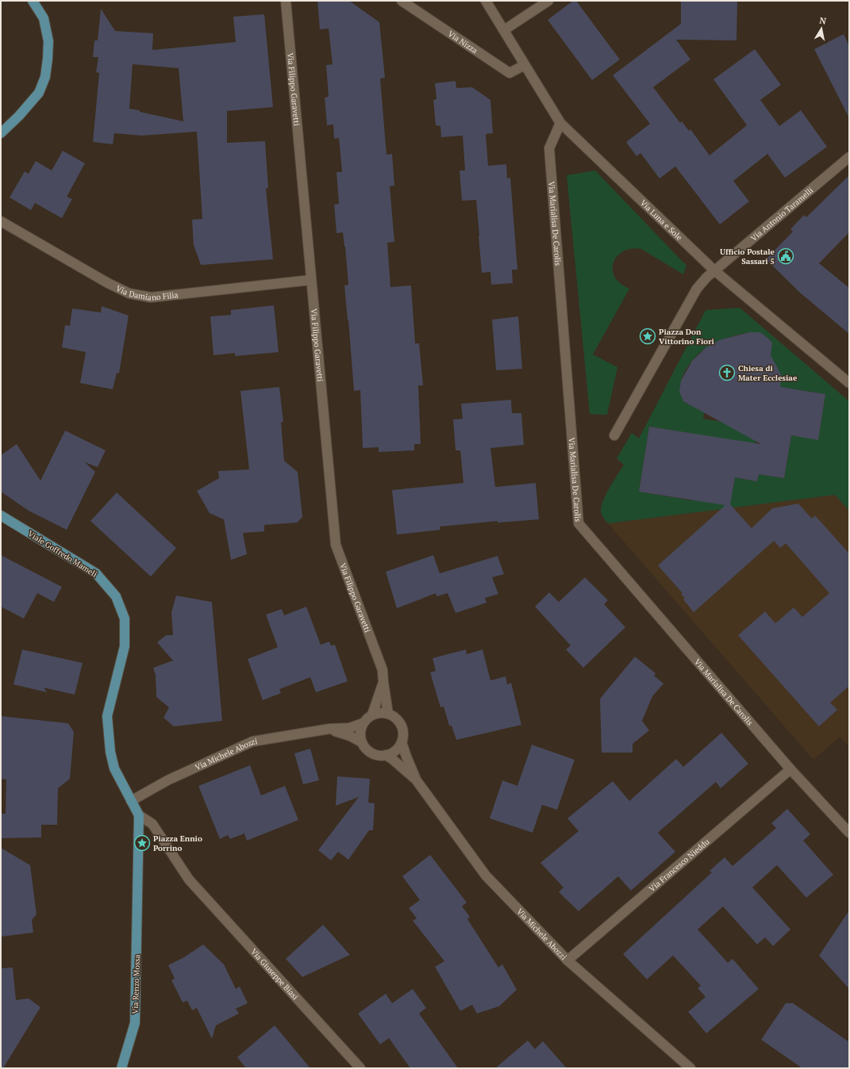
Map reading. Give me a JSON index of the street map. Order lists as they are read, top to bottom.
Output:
{
  "streets": {
    "main road": ["Viale Goffredo Mameli", "Via Renzo Mossa"],
    "street": [
      "Via Nizza",
      "Via Filippo Garavetti",
      "Via Antonio Taramelli",
      "Via Luna e Sole",
      "Via Marialisa De Carolis",
      "Via Damiano Filia",
      "Via Michele Abozzi",
      "Via Francesco Nieddu",
      "Via Giuseppe Biasi"
    ]
  },
  "crossings": [
    ["Via Nizza", "Via Luna e Sole"],
    ["Via Filippo Garavetti", "Via Damiano Filia"],
    ["Via Filippo Garavetti", "Via Michele Abozzi"],
    ["Via Antonio Taramelli", "Via Luna e Sole"],
    ["Via Luna e Sole", "Via Marialisa De Carolis"],
    ["Via Marialisa De Carolis", "Via Francesco Nieddu"],
    ["Viale Goffredo Mameli", "Via Michele Abozzi"],
    ["Via Michele Abozzi", "Via Francesco Nieddu"],
    ["Via Giuseppe Biasi", "Via Renzo Mossa"]
  ],
  "places": {
    "public building": ["Ufficio Postale Sassari 5"],
    "place": ["Piazza Don Vittorino Fiori", "Piazza Ennio Porrino"],
    "church": ["Chiesa di Mater Ecclesiae"]
  },
  "north": "top"
}
